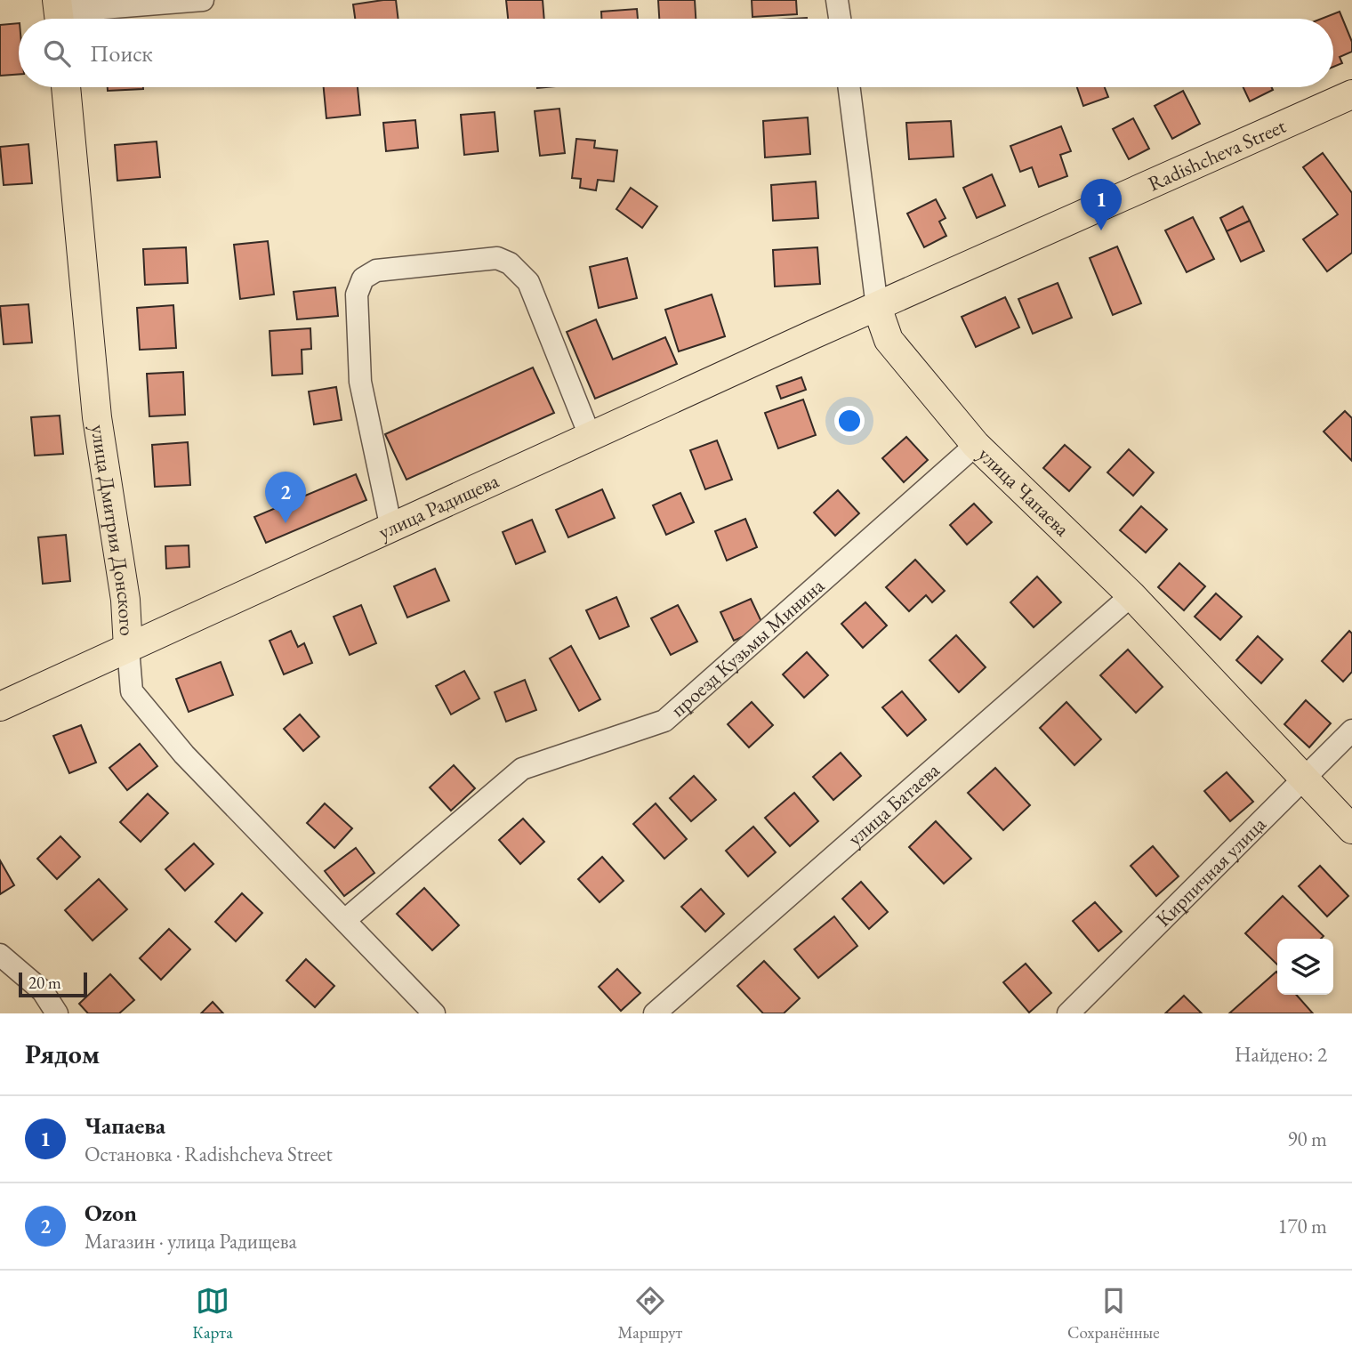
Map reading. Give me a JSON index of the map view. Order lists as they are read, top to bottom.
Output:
{
  "streets": {
    "main road": [
      "Radishcheva Street",
      "улица Чапаева",
      "улица Радищева",
      "улица Дмитрия Донского"
    ],
    "street": ["проезд Кузьмы Минина", "улица Батаева", "Кирпичная улица"]
  },
  "crossings": [
    ["Radishcheva Street", "улица Чапаева"],
    ["Radishcheva Street", "улица Радищева"],
    ["улица Чапаева", "улица Радищева"],
    ["улица Чапаева", "проезд Кузьмы Минина"],
    ["улица Чапаева", "улица Батаева"],
    ["улица Чапаева", "Кирпичная улица"],
    ["улица Радищева", "улица Дмитрия Донского"],
    ["улица Дмитрия Донского", "проезд Кузьмы Минина"]
  ],
  "scale_bar": "20 m",
  "page": {
    "search": "Поиск",
    "pins": ["1", "2"],
    "scale": "20 m",
    "heading": ["Рядом", "Найдено: 2"],
    "list": [
      {
        "mark": "1",
        "name": "Чапаева",
        "note": "Остановка · Radishcheva Street",
        "value": "90 m"
      },
      {
        "mark": "2",
        "name": "Ozon",
        "note": "Магазин · улица Радищева",
        "value": "170 m"
      }
    ],
    "nav": ["Карта", "Маршрут", "Сохранённые"]
  }
}
